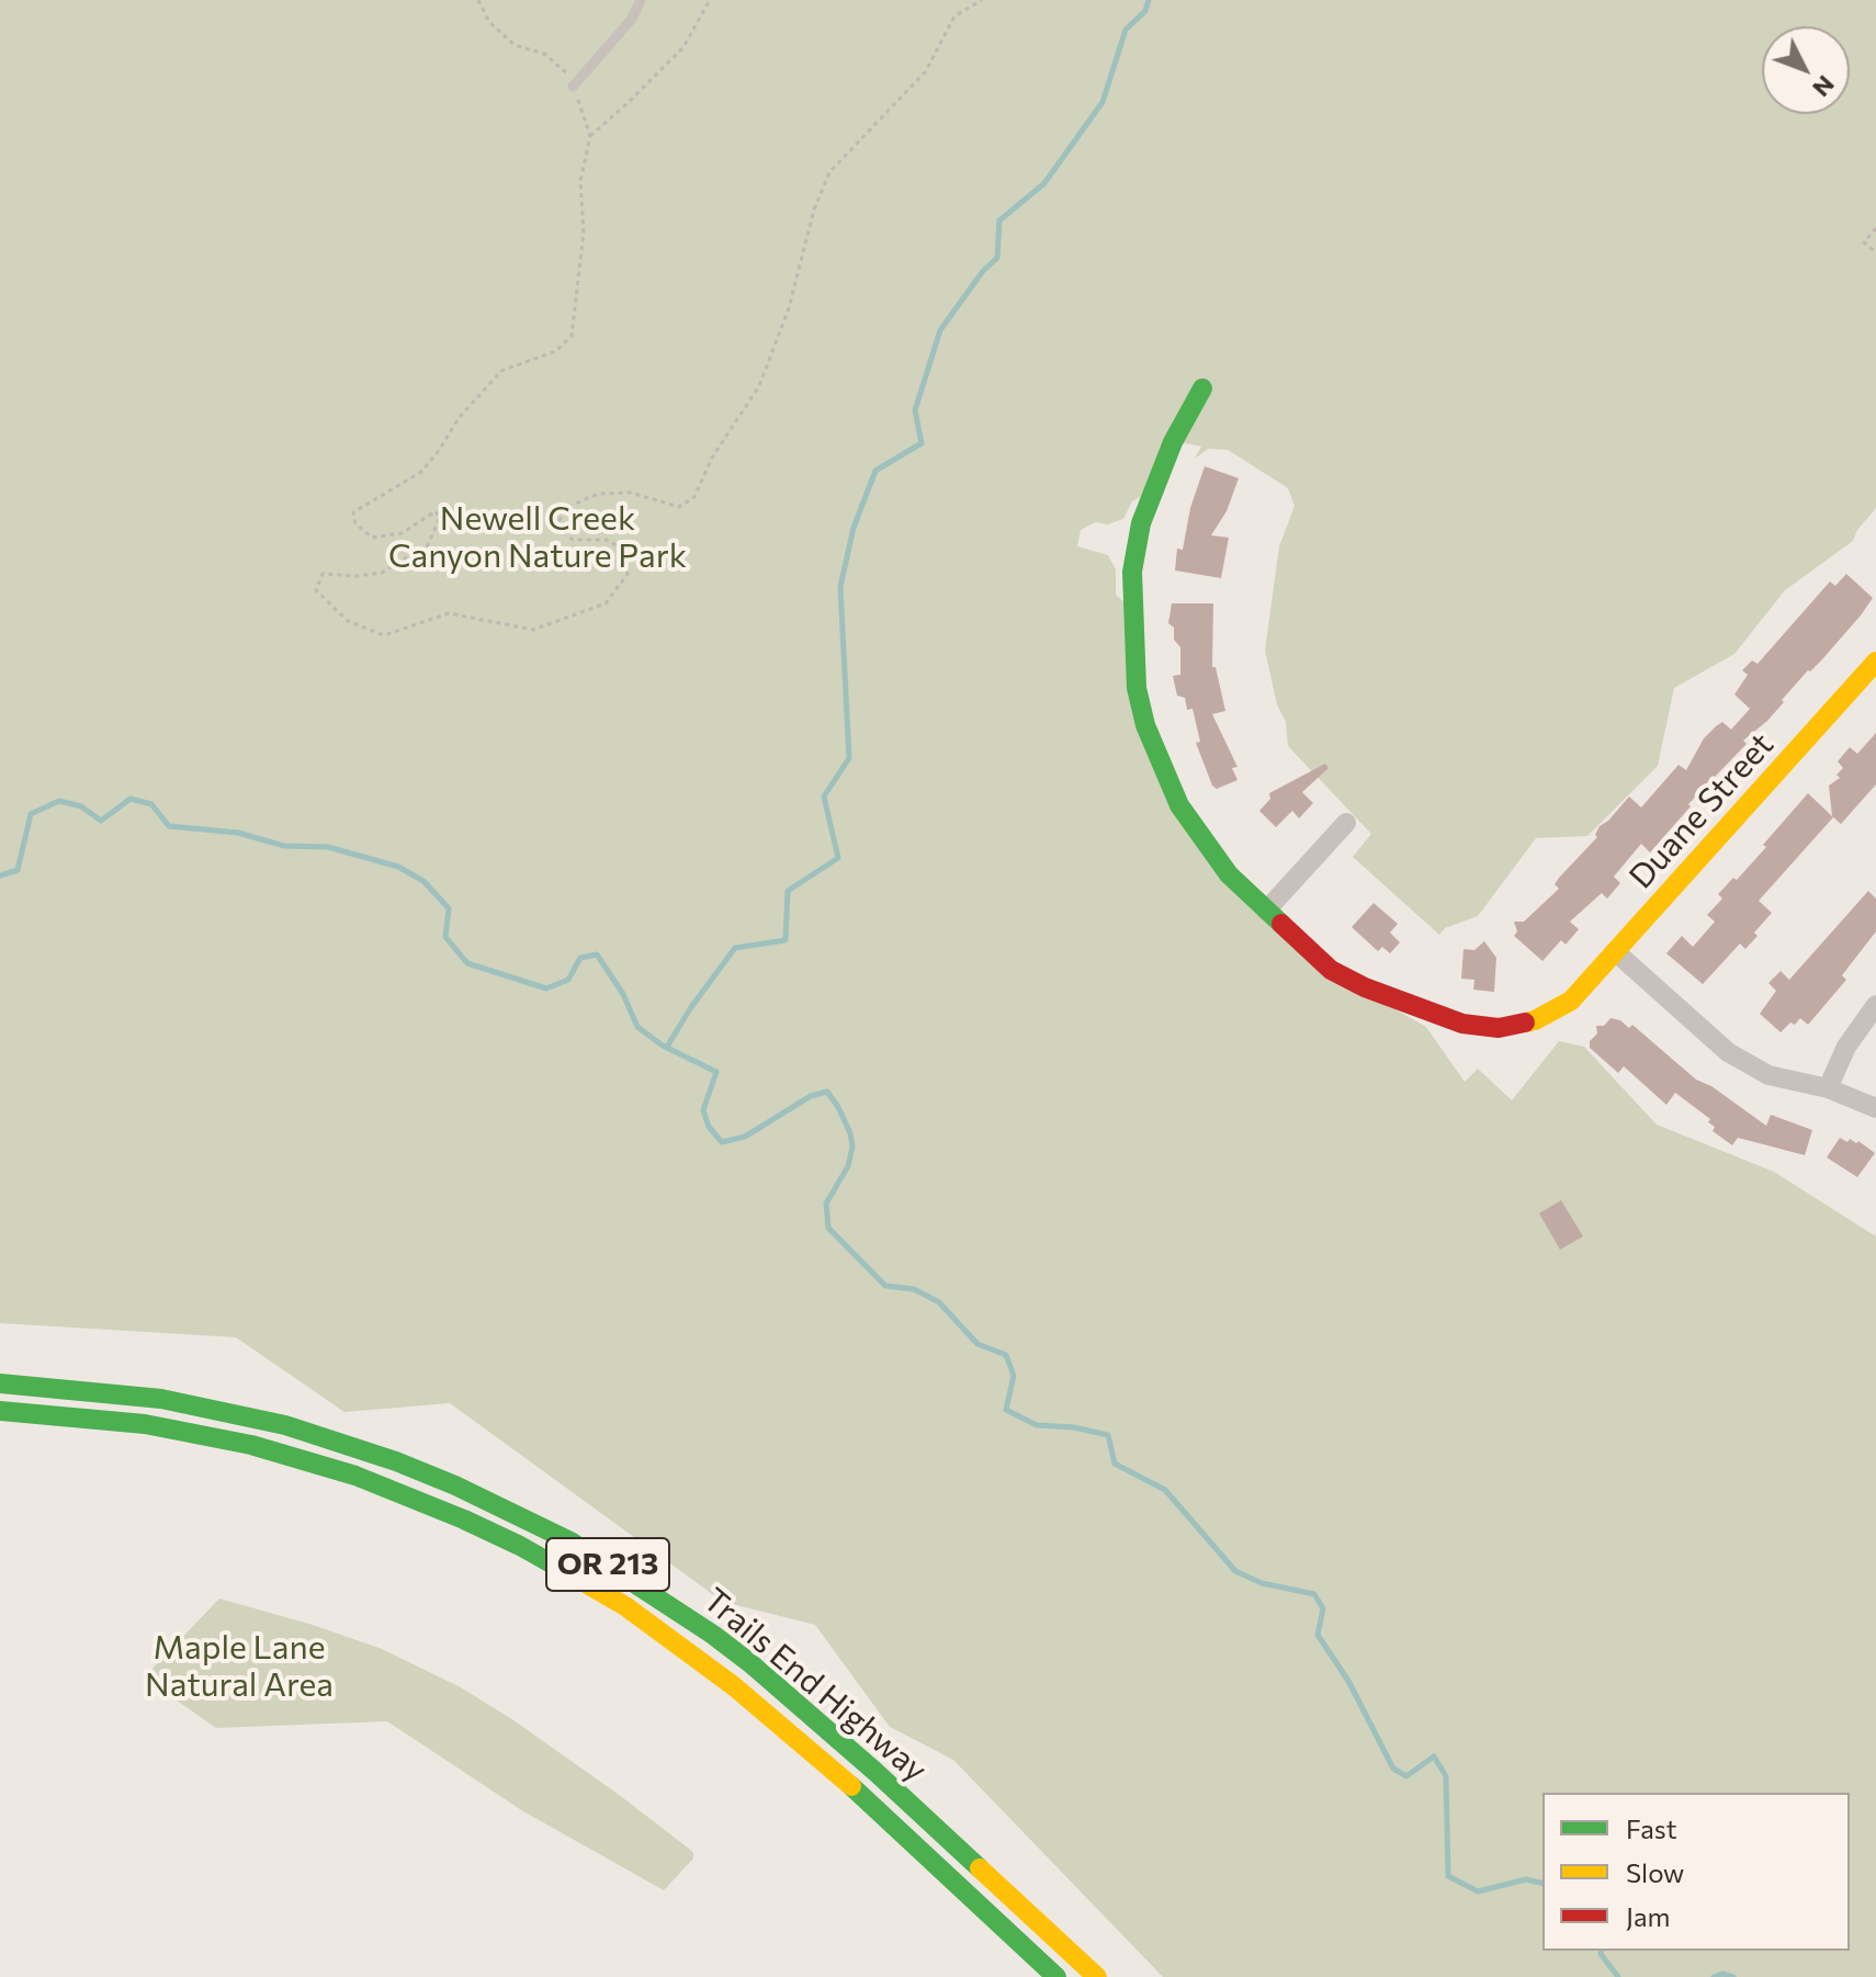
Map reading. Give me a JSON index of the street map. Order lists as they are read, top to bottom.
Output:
{
  "streets": {
    "main road": ["Duane Street", "OR 213", "Trails End Highway"]
  },
  "parks": ["Newell Creek Canyon Nature Park", "Maple Lane Natural Area"],
  "legend": ["Fast", "Slow", "Jam"],
  "north": "bottom right"
}
